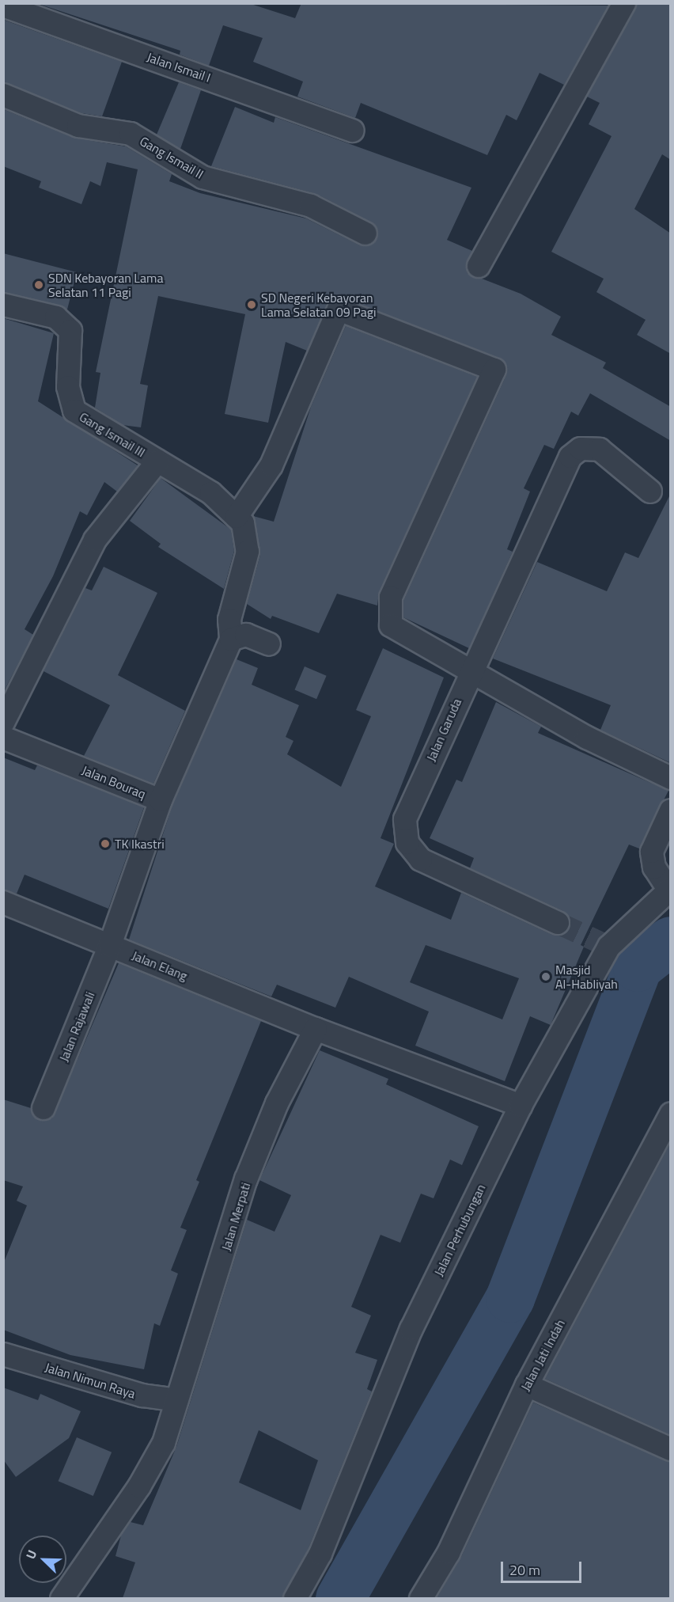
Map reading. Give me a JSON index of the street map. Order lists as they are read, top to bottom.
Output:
{
  "streets": {
    "street": [
      "Jalan Ismail I",
      "Gang Ismail II",
      "Gang Ismail III",
      "Jalan Garuda",
      "Jalan Bouraq",
      "Jalan Elang",
      "Jalan Rajawali",
      "Jalan Merpati",
      "Jalan Perhubungan",
      "Jalan Jati Indah",
      "Jalan Nimun Raya"
    ]
  },
  "crossings": [
    ["Jalan Bouraq", "Jalan Elang"],
    ["Jalan Bouraq", "Jalan Rajawali"],
    ["Jalan Elang", "Jalan Rajawali"],
    ["Jalan Elang", "Jalan Merpati"],
    ["Jalan Merpati", "Jalan Nimun Raya"]
  ],
  "places": [
    "SDN Kebayoran Lama Selatan 11 Pagi",
    "SD Negeri Kebayoran Lama Selatan 09 Pagi",
    "TK Ikastri",
    "Masjid Al-Habliyah"
  ],
  "scale_bar": "20 m",
  "north": "top left"
}
